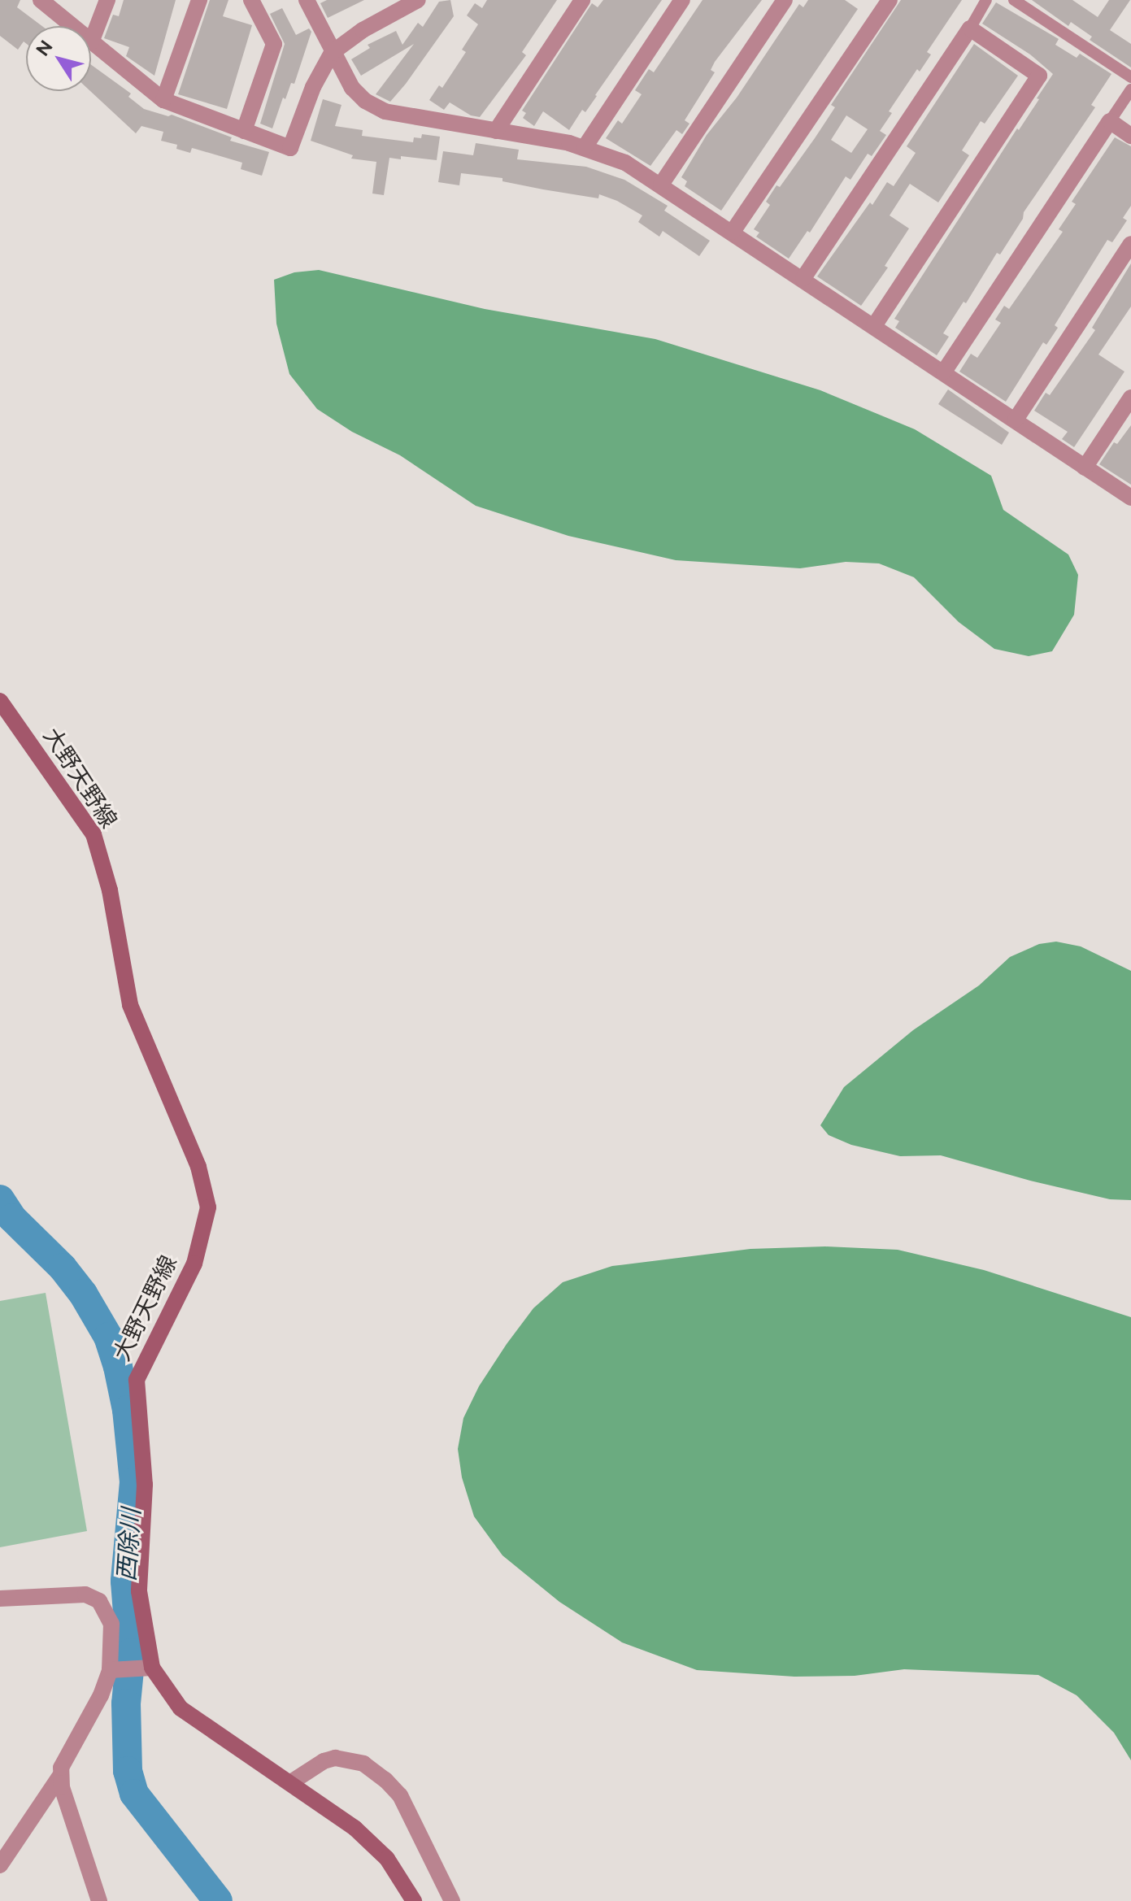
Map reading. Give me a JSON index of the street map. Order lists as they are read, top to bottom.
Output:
{
  "streets": {
    "main road": ["大野天野線"]
  },
  "water": ["西除川"],
  "north": "top left"
}
